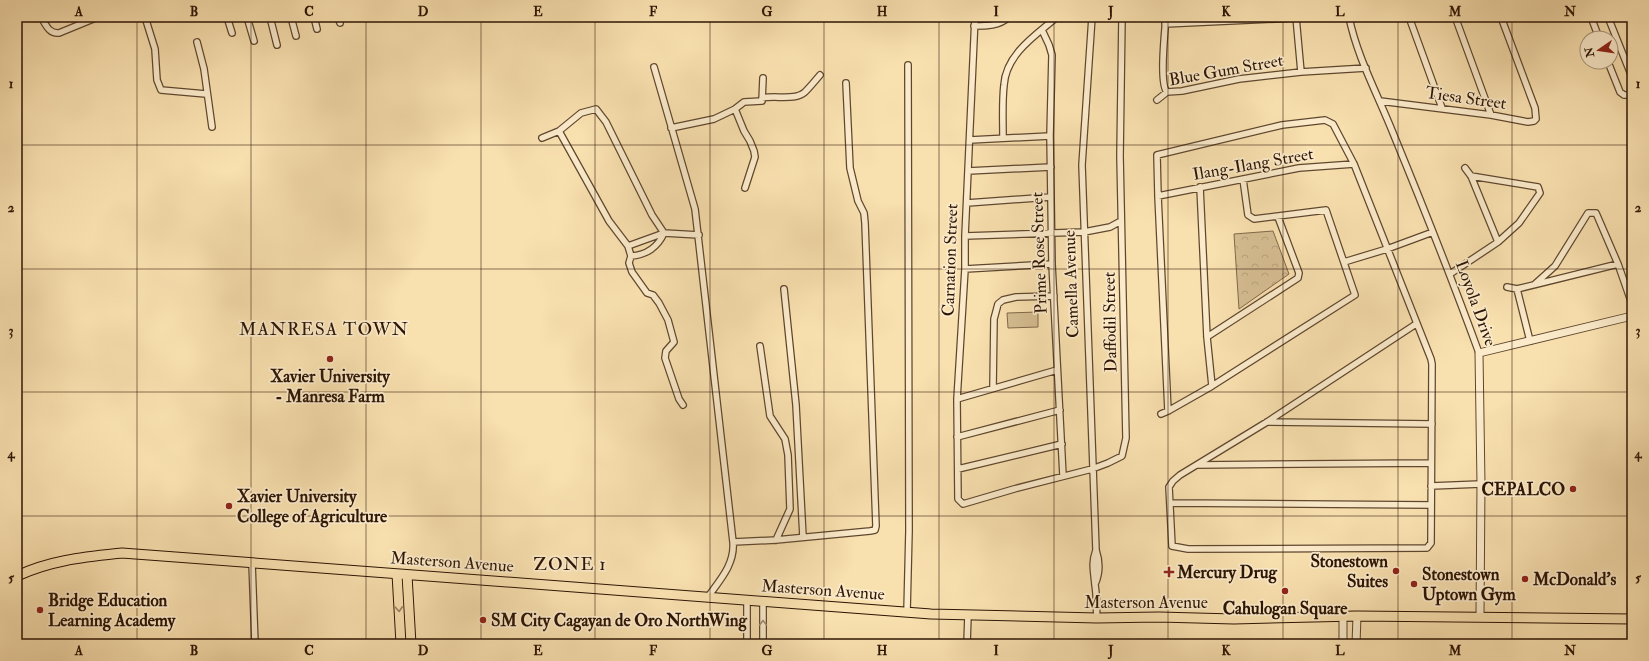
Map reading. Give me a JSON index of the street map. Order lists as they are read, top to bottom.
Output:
{
  "streets": {
    "main road": ["Masterson Avenue"],
    "street": [
      "Blue Gum Street",
      "Tiesa Street",
      "Ilang-Ilang Street",
      "Prime Rose Street",
      "Carnation Street",
      "Camella Avenue",
      "Loyola Drive",
      "Daffodil Street"
    ]
  },
  "crossings": [
    ["Blue Gum Street", "Loyola Drive"],
    ["Tiesa Street", "Loyola Drive"],
    ["Prime Rose Street", "Daffodil Street"],
    ["Carnation Street", "Daffodil Street"],
    ["Camella Avenue", "Daffodil Street"],
    ["Camella Avenue", "Masterson Avenue"],
    ["Loyola Drive", "Masterson Avenue"]
  ],
  "districts": ["MANRESA TOWN", "ZONE 1"],
  "places": {
    "other": [
      "Xavier University - Manresa Farm",
      "CEPALCO",
      "Xavier University College of Agriculture",
      "Stonestown Suites",
      "McDonald's",
      "Stonestown Uptown Gym",
      "Cahulogan Square",
      "Bridge Education Learning Academy",
      "SM City Cagayan de Oro NorthWing"
    ],
    "health": ["Mercury Drug"]
  },
  "north": "left",
  "grid": {
    "columns": [
      "A",
      "B",
      "C",
      "D",
      "E",
      "F",
      "G",
      "H",
      "I",
      "J",
      "K",
      "L",
      "M",
      "N"
    ],
    "rows": [
      "1",
      "2",
      "3",
      "4",
      "5"
    ]
  }
}
